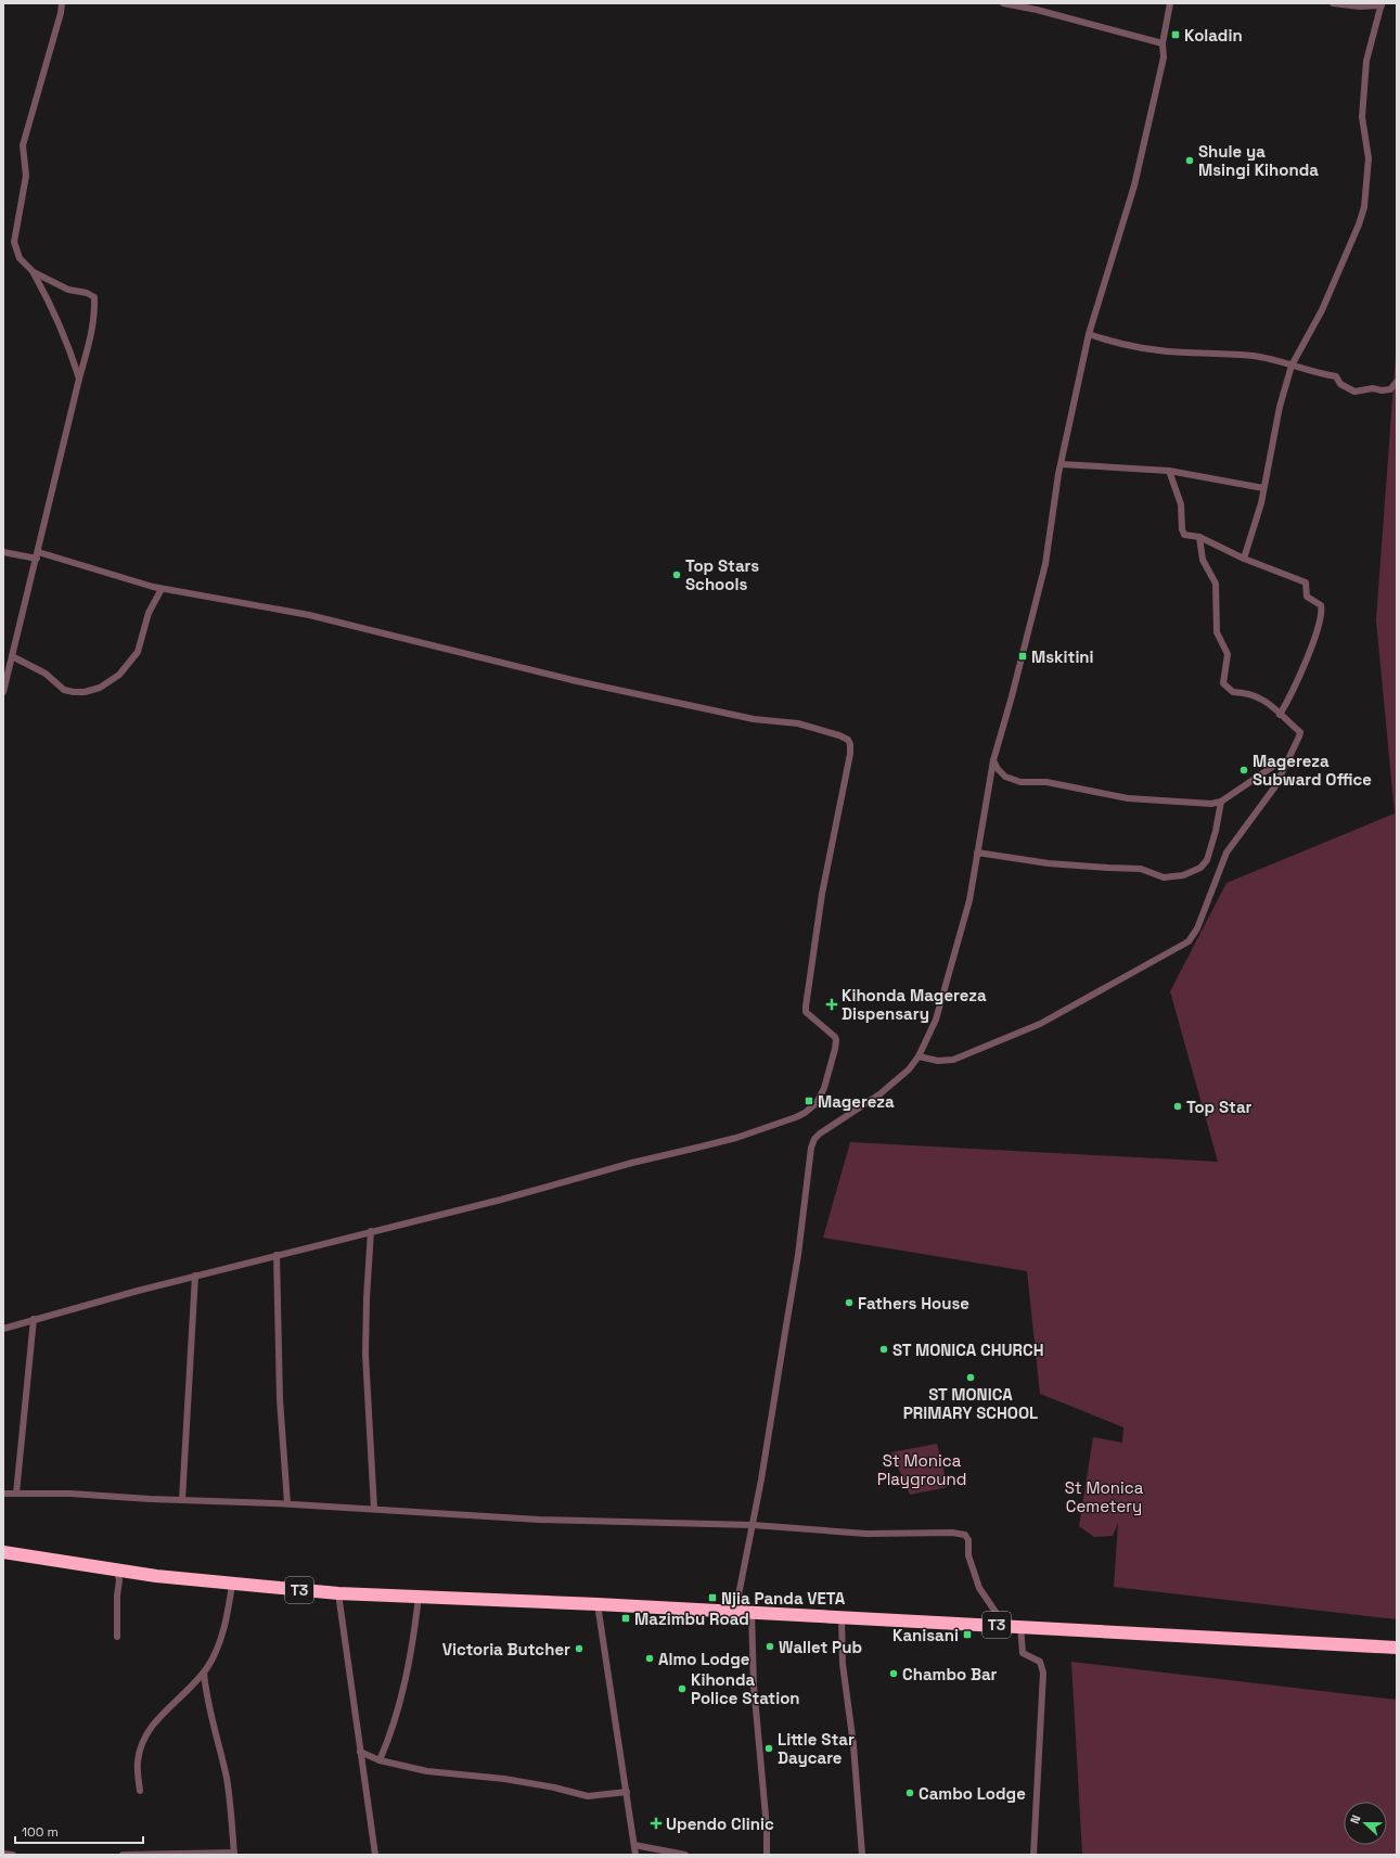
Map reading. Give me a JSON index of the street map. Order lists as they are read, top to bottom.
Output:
{
  "streets": {
    "highway": ["T3"]
  },
  "parks": ["St Monica Playground", "St Monica Cemetery"],
  "places": {
    "transit": [
      "Koladin",
      "Mskitini",
      "Magereza",
      "Njia Panda VETA",
      "Mazimbu Road",
      "Kanisani"
    ],
    "other": [
      "Shule ya Msingi Kihonda",
      "Top Stars Schools",
      "Magereza Subward Office",
      "Top Star",
      "Fathers House",
      "ST MONICA CHURCH",
      "ST MONICA PRIMARY SCHOOL",
      "Wallet Pub",
      "Victoria Butcher",
      "Almo Lodge",
      "Chambo Bar",
      "Kihonda Police Station",
      "Little Star Daycare",
      "Cambo Lodge"
    ],
    "health": ["Kihonda Magereza Dispensary", "Upendo Clinic"]
  },
  "scale_bar": "100 m",
  "north": "left"
}
